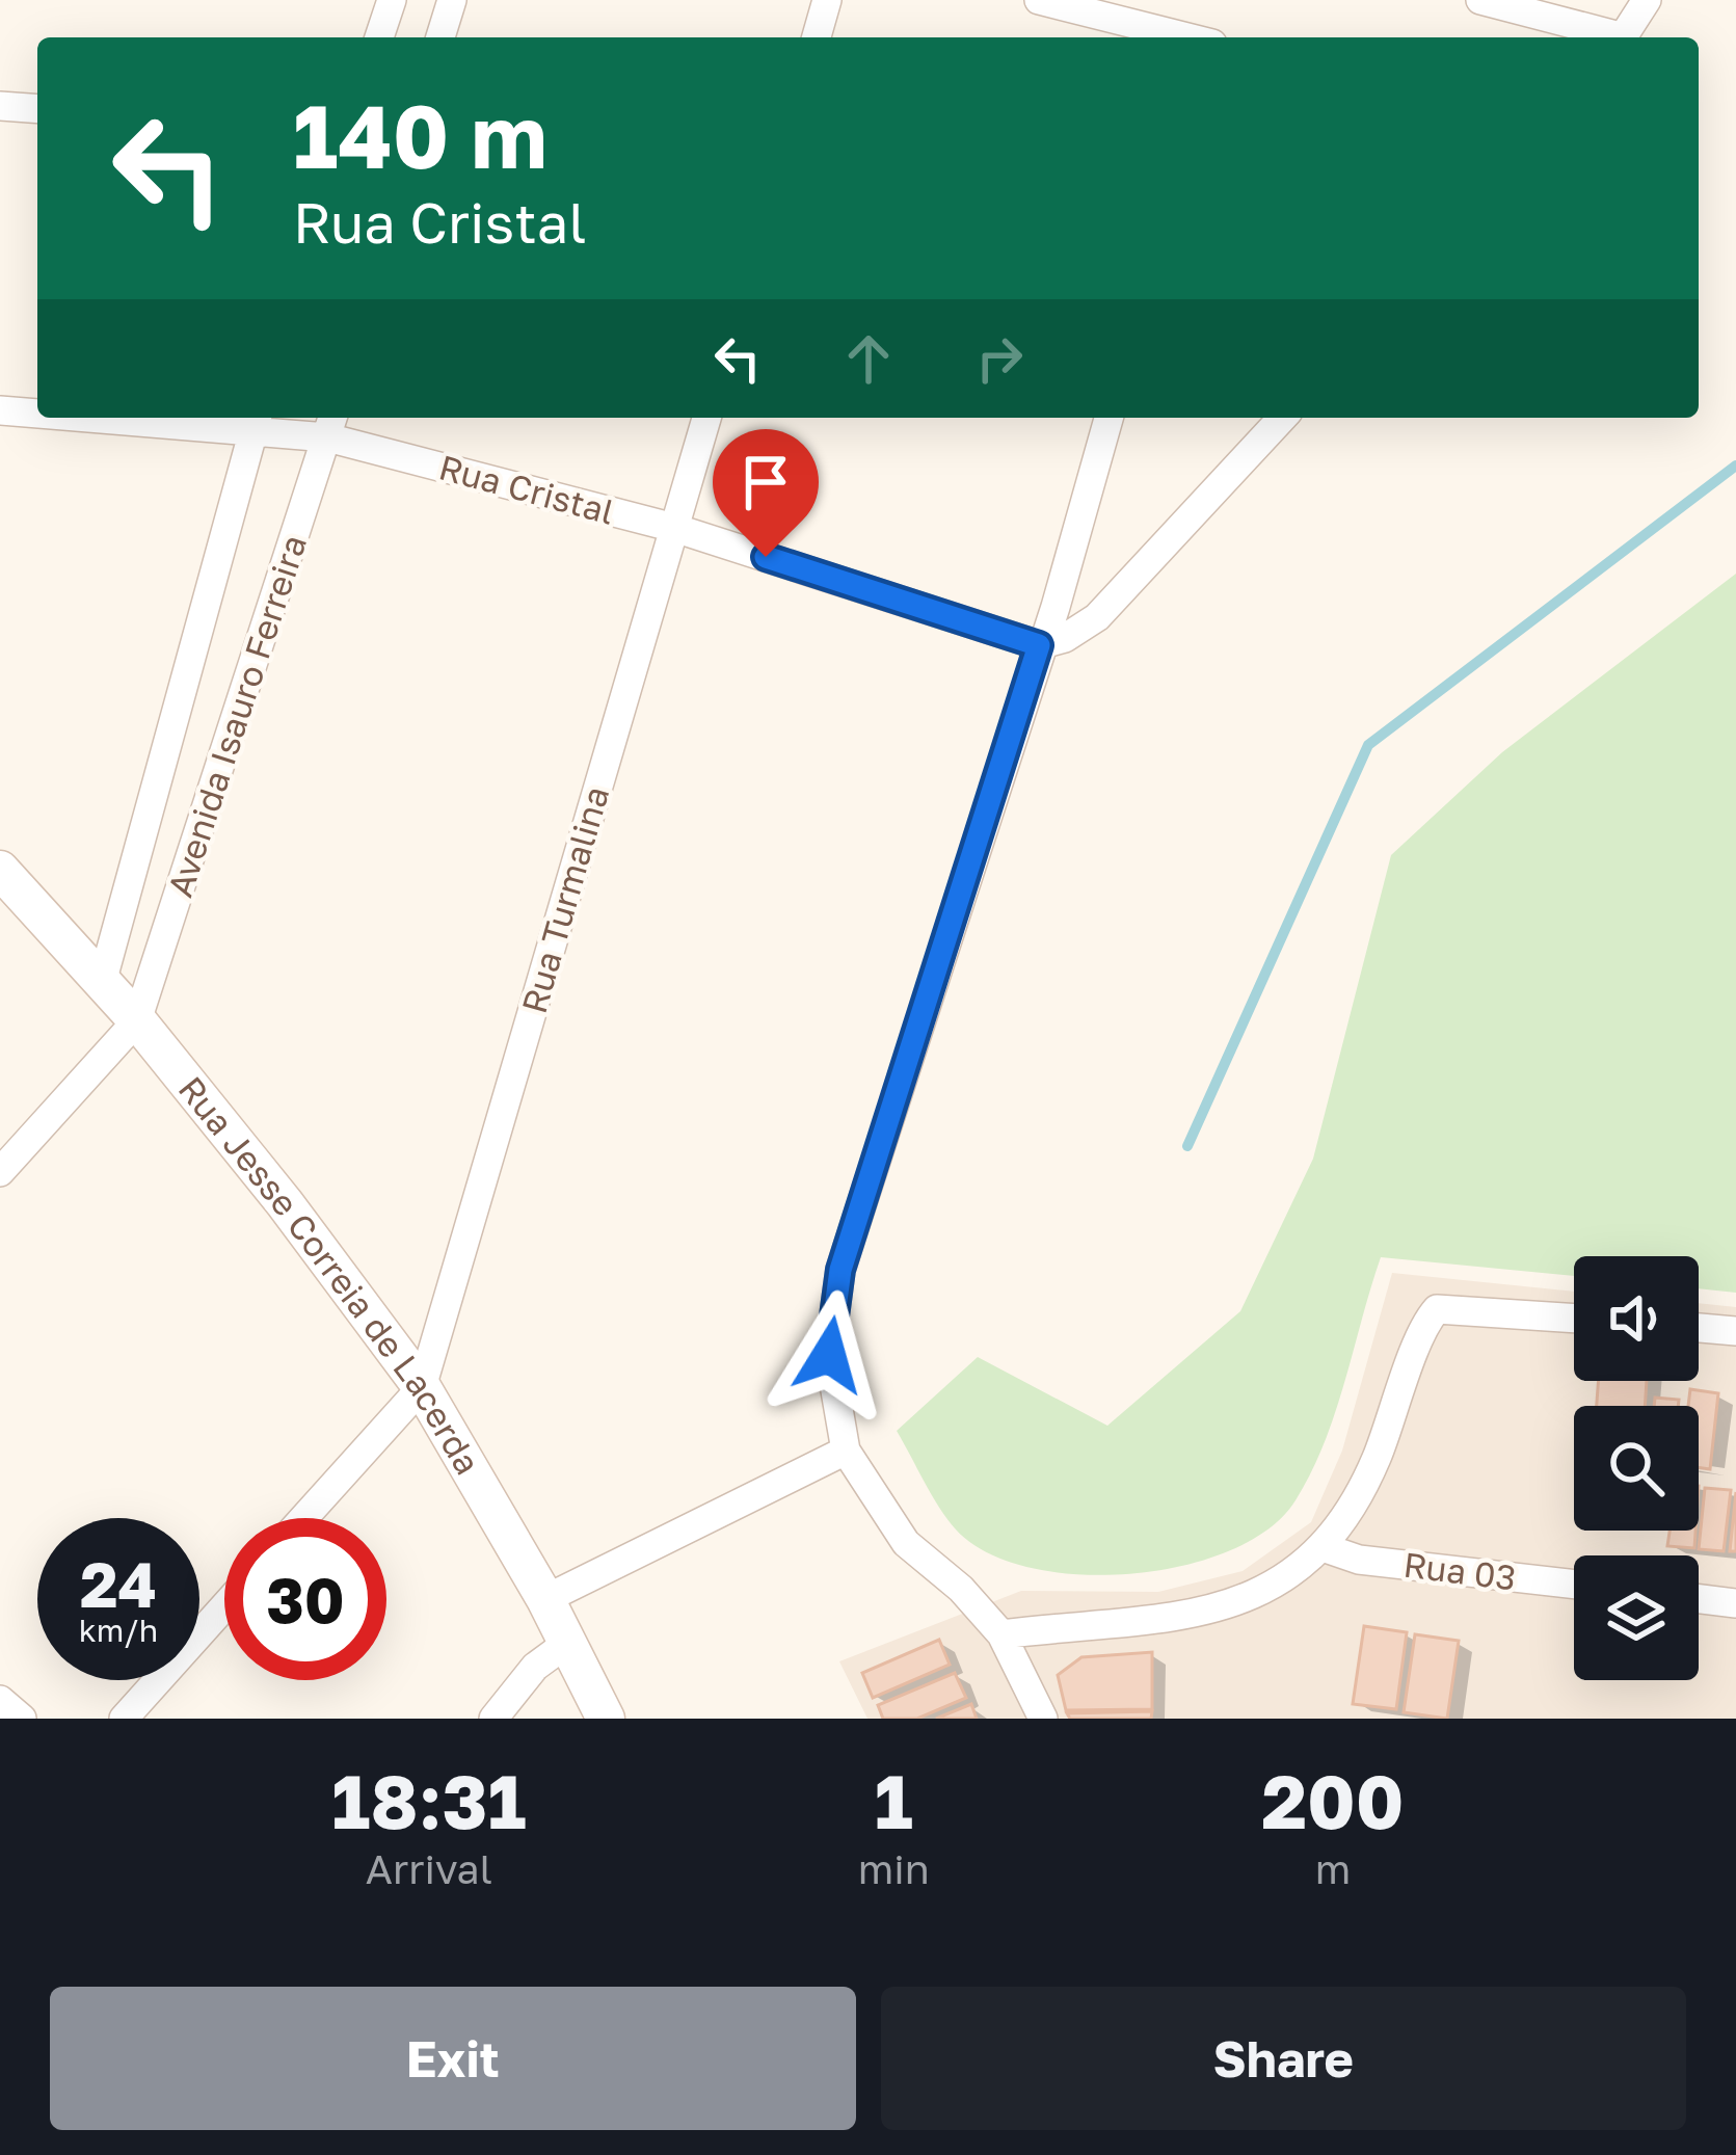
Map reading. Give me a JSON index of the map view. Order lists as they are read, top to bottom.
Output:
{
  "streets": {
    "main road": ["Rua Jesse Correia de Lacerda"],
    "street": [
      "Rua Cristal",
      "Avenida Isauro Ferreira",
      "Rua Turmalina",
      "Rua 03"
    ]
  },
  "crossings": [
    ["Rua Cristal", "Avenida Isauro Ferreira"],
    ["Rua Cristal", "Rua Turmalina"],
    ["Avenida Isauro Ferreira", "Rua Jesse Correia de Lacerda"],
    ["Rua Turmalina", "Rua Jesse Correia de Lacerda"]
  ],
  "page": {
    "turn": ["140 m", "Rua Cristal"],
    "speed": "24 km/h",
    "limit": "30",
    "eta": [
      "18:31",
      "Arrival",
      "1",
      "min",
      "200",
      "m"
    ],
    "buttons": ["Exit", "Share"]
  }
}
